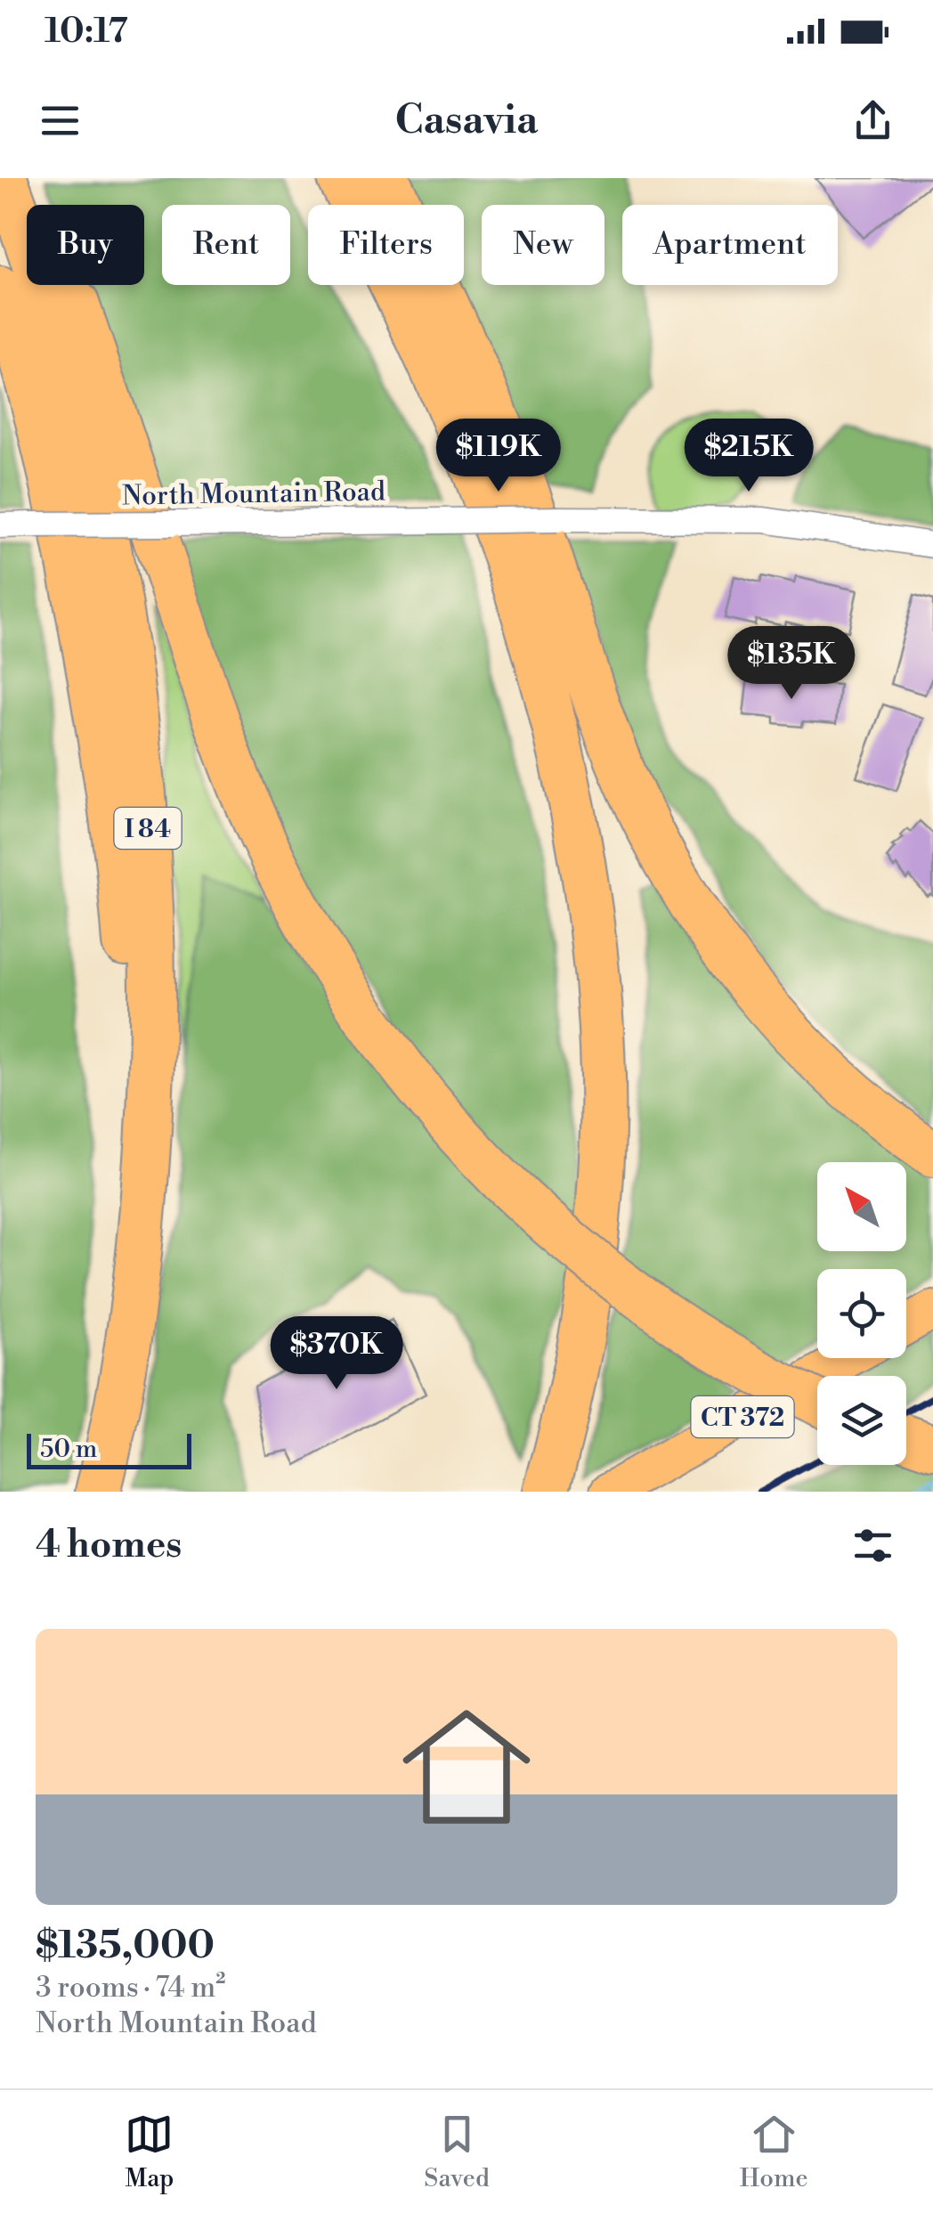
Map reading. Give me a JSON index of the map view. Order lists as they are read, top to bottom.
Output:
{
  "streets": {
    "highway": ["I 84"],
    "main road": ["CT 372"],
    "street": ["North Mountain Road"]
  },
  "scale_bar": "50 m",
  "north": "top left",
  "page": {
    "status": "10:17",
    "header": "Casavia",
    "chip": [
      "Buy",
      "Rent",
      "Filters",
      "New",
      "Apartment"
    ],
    "price": [
      "$119K",
      "$215K",
      "$135K",
      "$370K"
    ],
    "scale": "50 m",
    "heading": "4 homes",
    "list": [
      {
        "name": "$135,000",
        "note": "3 rooms · 74 m² · North Mountain Road"
      }
    ],
    "tabs": ["Map", "Saved", "Home"]
  }
}
